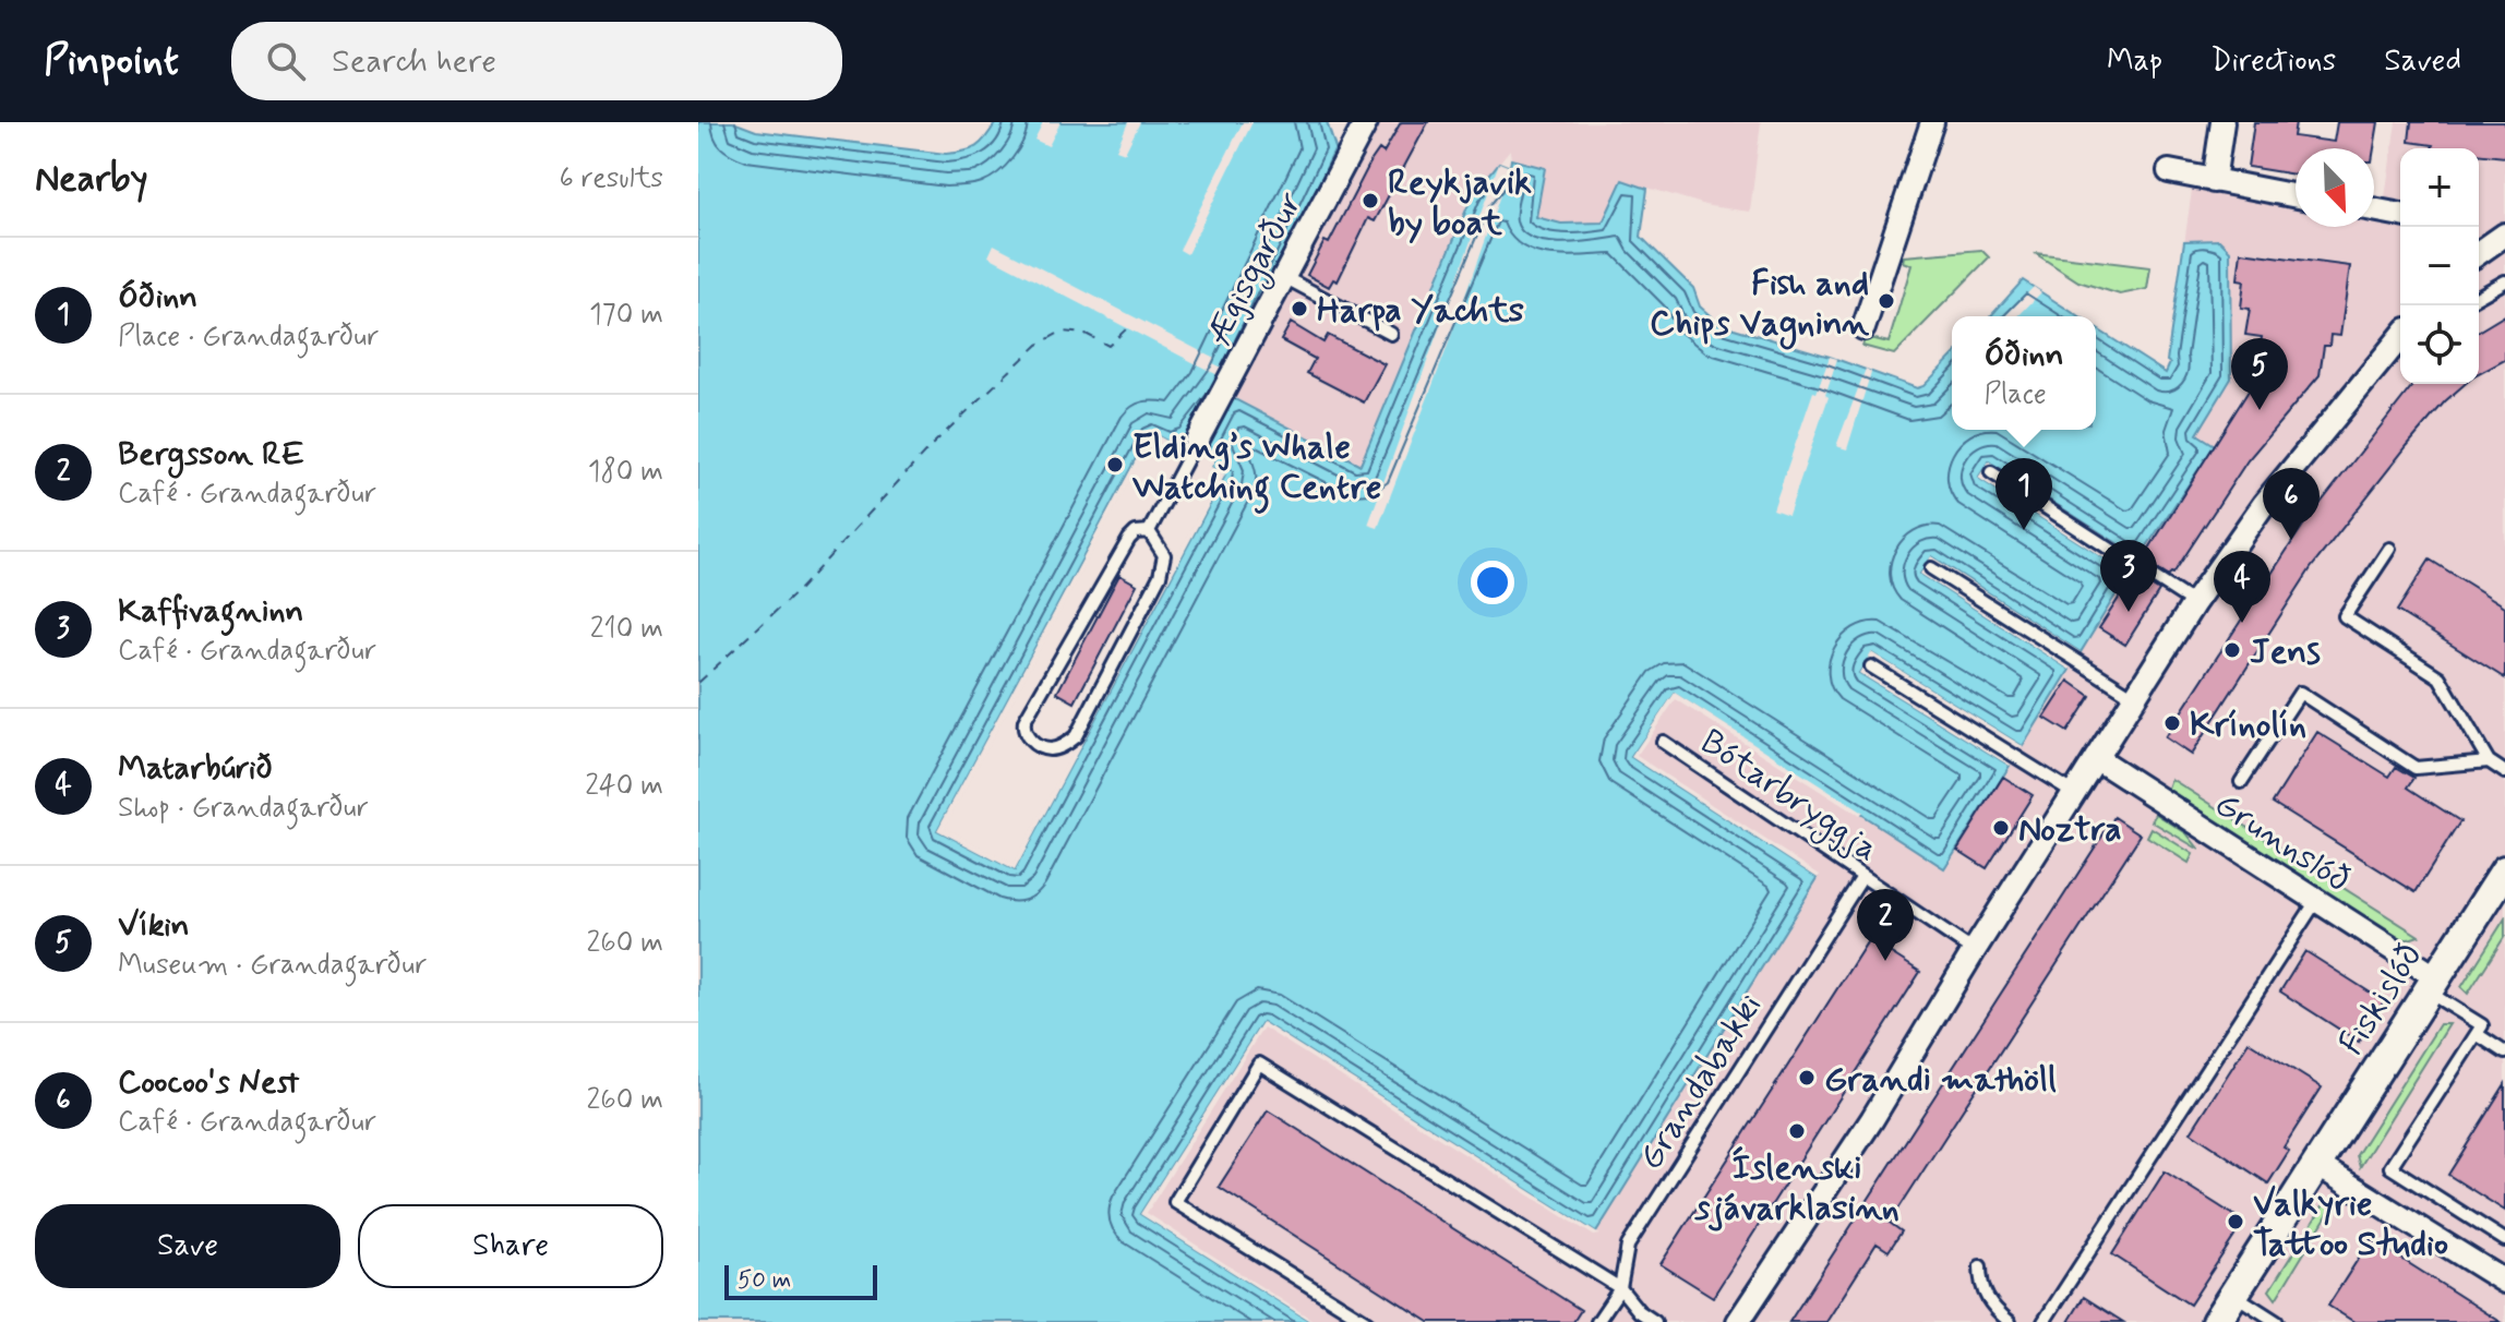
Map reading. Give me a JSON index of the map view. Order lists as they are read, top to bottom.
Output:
{
  "streets": {
    "street": ["Ægisgarður", "Grunnslóð", "Fiskislóð"],
    "lane": ["Bótarbryggja", "Grandabakki"]
  },
  "crossings": [
    ["Bótarbryggja", "Grandabakki"],
    ["Grunnslóð", "Fiskislóð"]
  ],
  "places": [
    "Reykjavik by boat",
    "Fish and Chips Vagninn",
    "Harpa Yachts",
    "Elding’s Whale Watching Centre",
    "Jens",
    "Krínolín",
    "Noztra",
    "Grandi mathöll",
    "Íslenski sjávarklasinn",
    "Valkyrie Tattoo Studio"
  ],
  "scale_bar": "50 m",
  "north": "bottom right",
  "page": {
    "header": "Pinpoint",
    "search": "Search here",
    "nav": ["Map", "Directions", "Saved"],
    "heading": ["Nearby", "6 results"],
    "map_buttons": ["+", "−"],
    "list": [
      {
        "mark": "1",
        "name": "Óðinn",
        "note": "Place · Grandagarður",
        "value": "170 m"
      },
      {
        "mark": "2",
        "name": "Bergsson RE",
        "note": "Café · Grandagarður",
        "value": "180 m"
      },
      {
        "mark": "3",
        "name": "Kaffivagninn",
        "note": "Café · Grandagarður",
        "value": "210 m"
      },
      {
        "mark": "4",
        "name": "Matarbúrið",
        "note": "Shop · Grandagarður",
        "value": "240 m"
      },
      {
        "mark": "5",
        "name": "Víkin",
        "note": "Museum · Grandagarður",
        "value": "260 m"
      },
      {
        "mark": "6",
        "name": "Coocoo's Nest",
        "note": "Café · Grandagarður",
        "value": "260 m"
      }
    ],
    "popup": ["Óðinn", "Place"],
    "pins": [
      "5",
      "1",
      "6",
      "3",
      "4",
      "2"
    ],
    "buttons": ["Save", "Share"],
    "scale": "50 m"
  }
}
